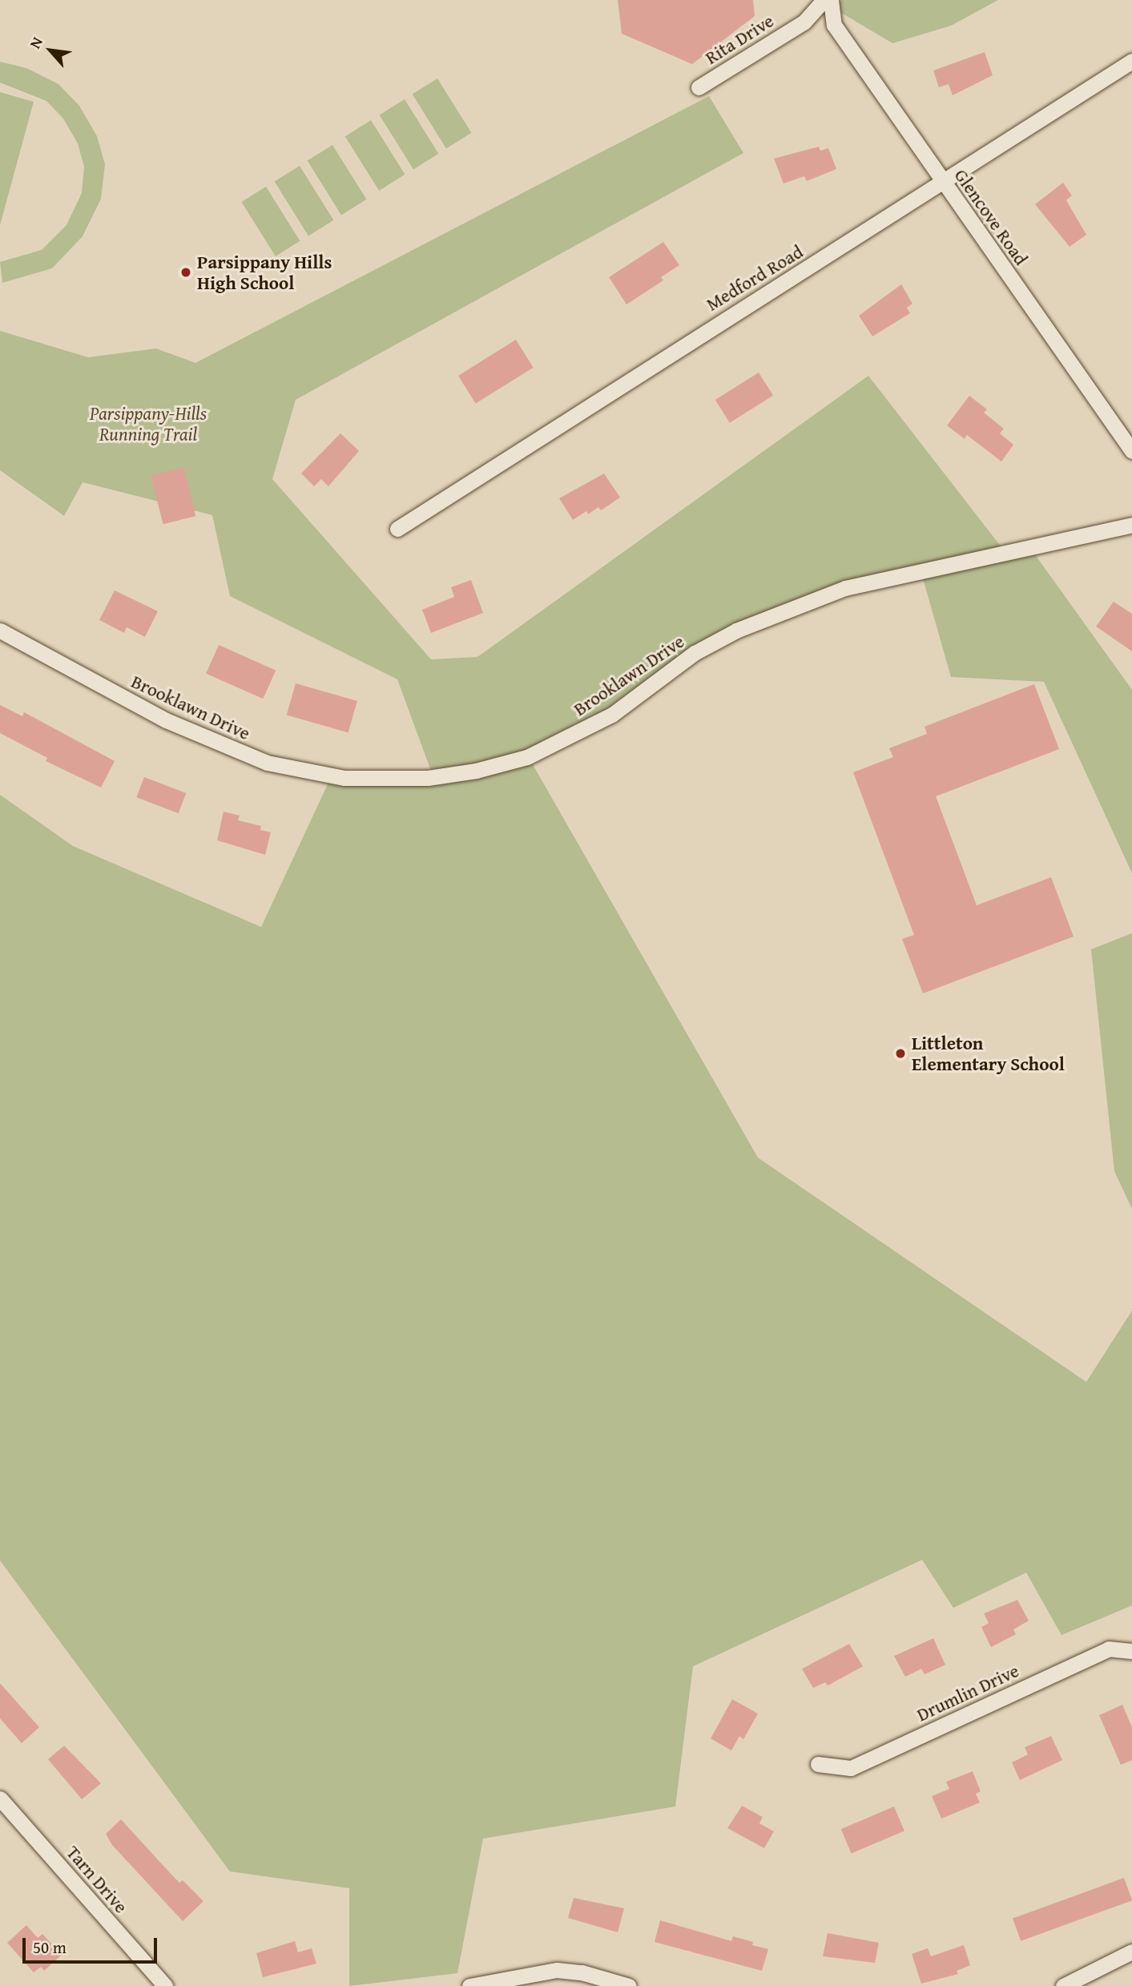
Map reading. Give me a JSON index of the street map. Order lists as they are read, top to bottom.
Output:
{
  "streets": {
    "street": [
      "Rita Drive",
      "Glencove Road",
      "Medford Road",
      "Brooklawn Drive",
      "Drumlin Drive",
      "Tarn Drive"
    ]
  },
  "crossings": [
    ["Glencove Road", "Medford Road"]
  ],
  "parks": ["Parsippany-Hills Running Trail"],
  "places": ["Parsippany Hills High School", "Littleton Elementary School"],
  "scale_bar": "50 m",
  "north": "top left"
}
